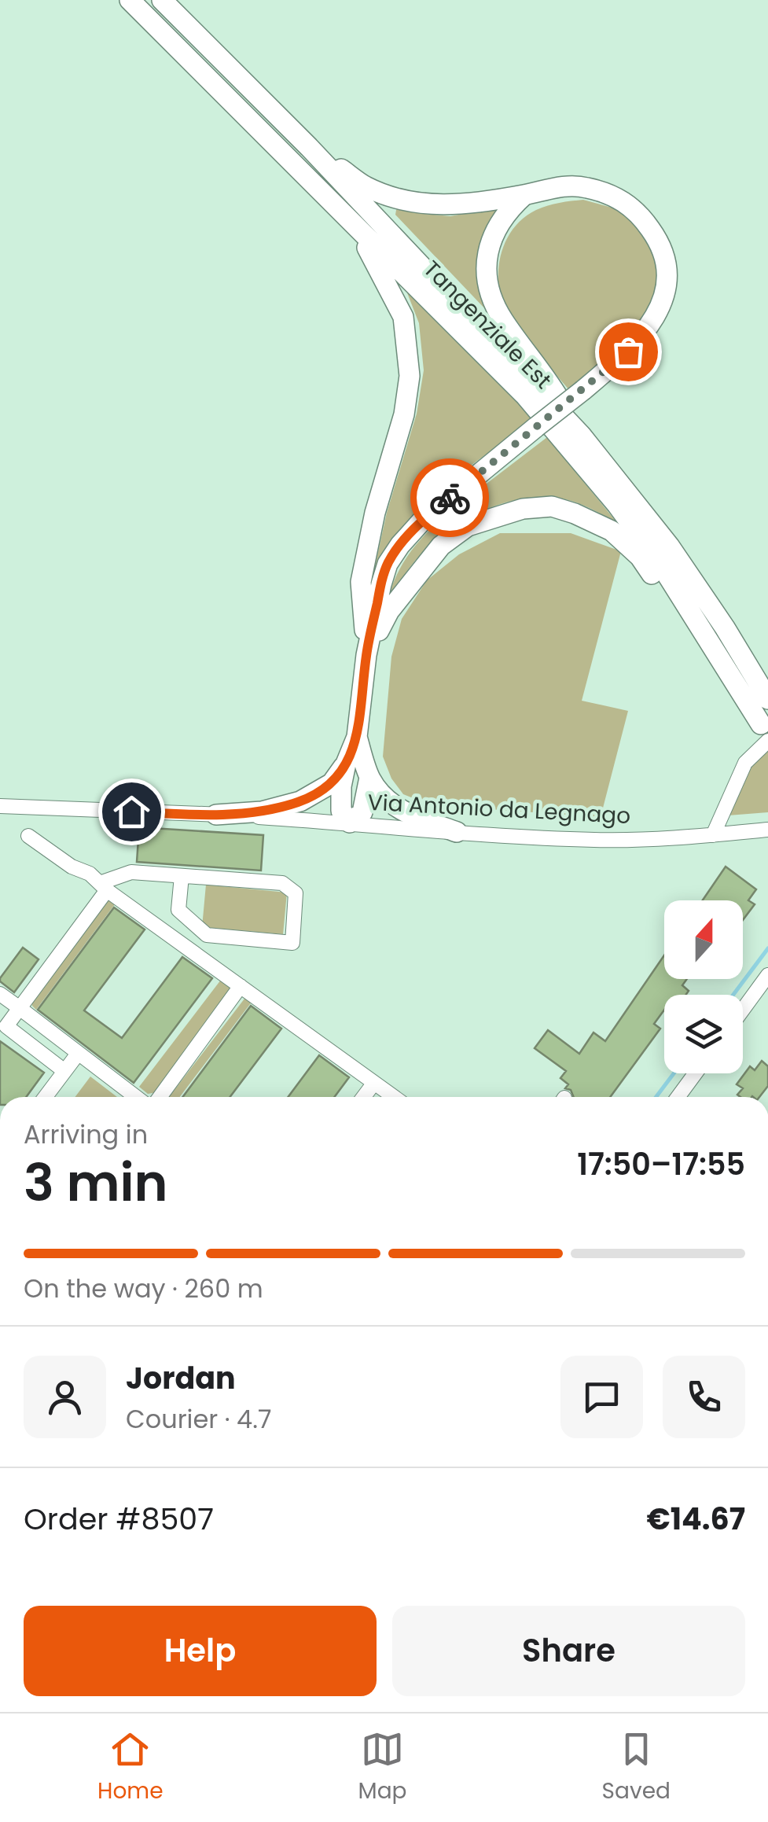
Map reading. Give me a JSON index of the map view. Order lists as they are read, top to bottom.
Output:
{
  "streets": {
    "highway": ["Tangenziale Est"],
    "street": ["Via Antonio da Legnago"]
  },
  "north": "top",
  "page": {
    "heading": ["3 min", "Arriving in", "17:50–17:55"],
    "panel": [
      "Jordan",
      "Courier · 4.7",
      "Order #8507",
      "€14.67"
    ],
    "bar": "On the way · 260 m",
    "buttons": ["Help", "Share"],
    "tabs": ["Home", "Map", "Saved"]
  }
}
